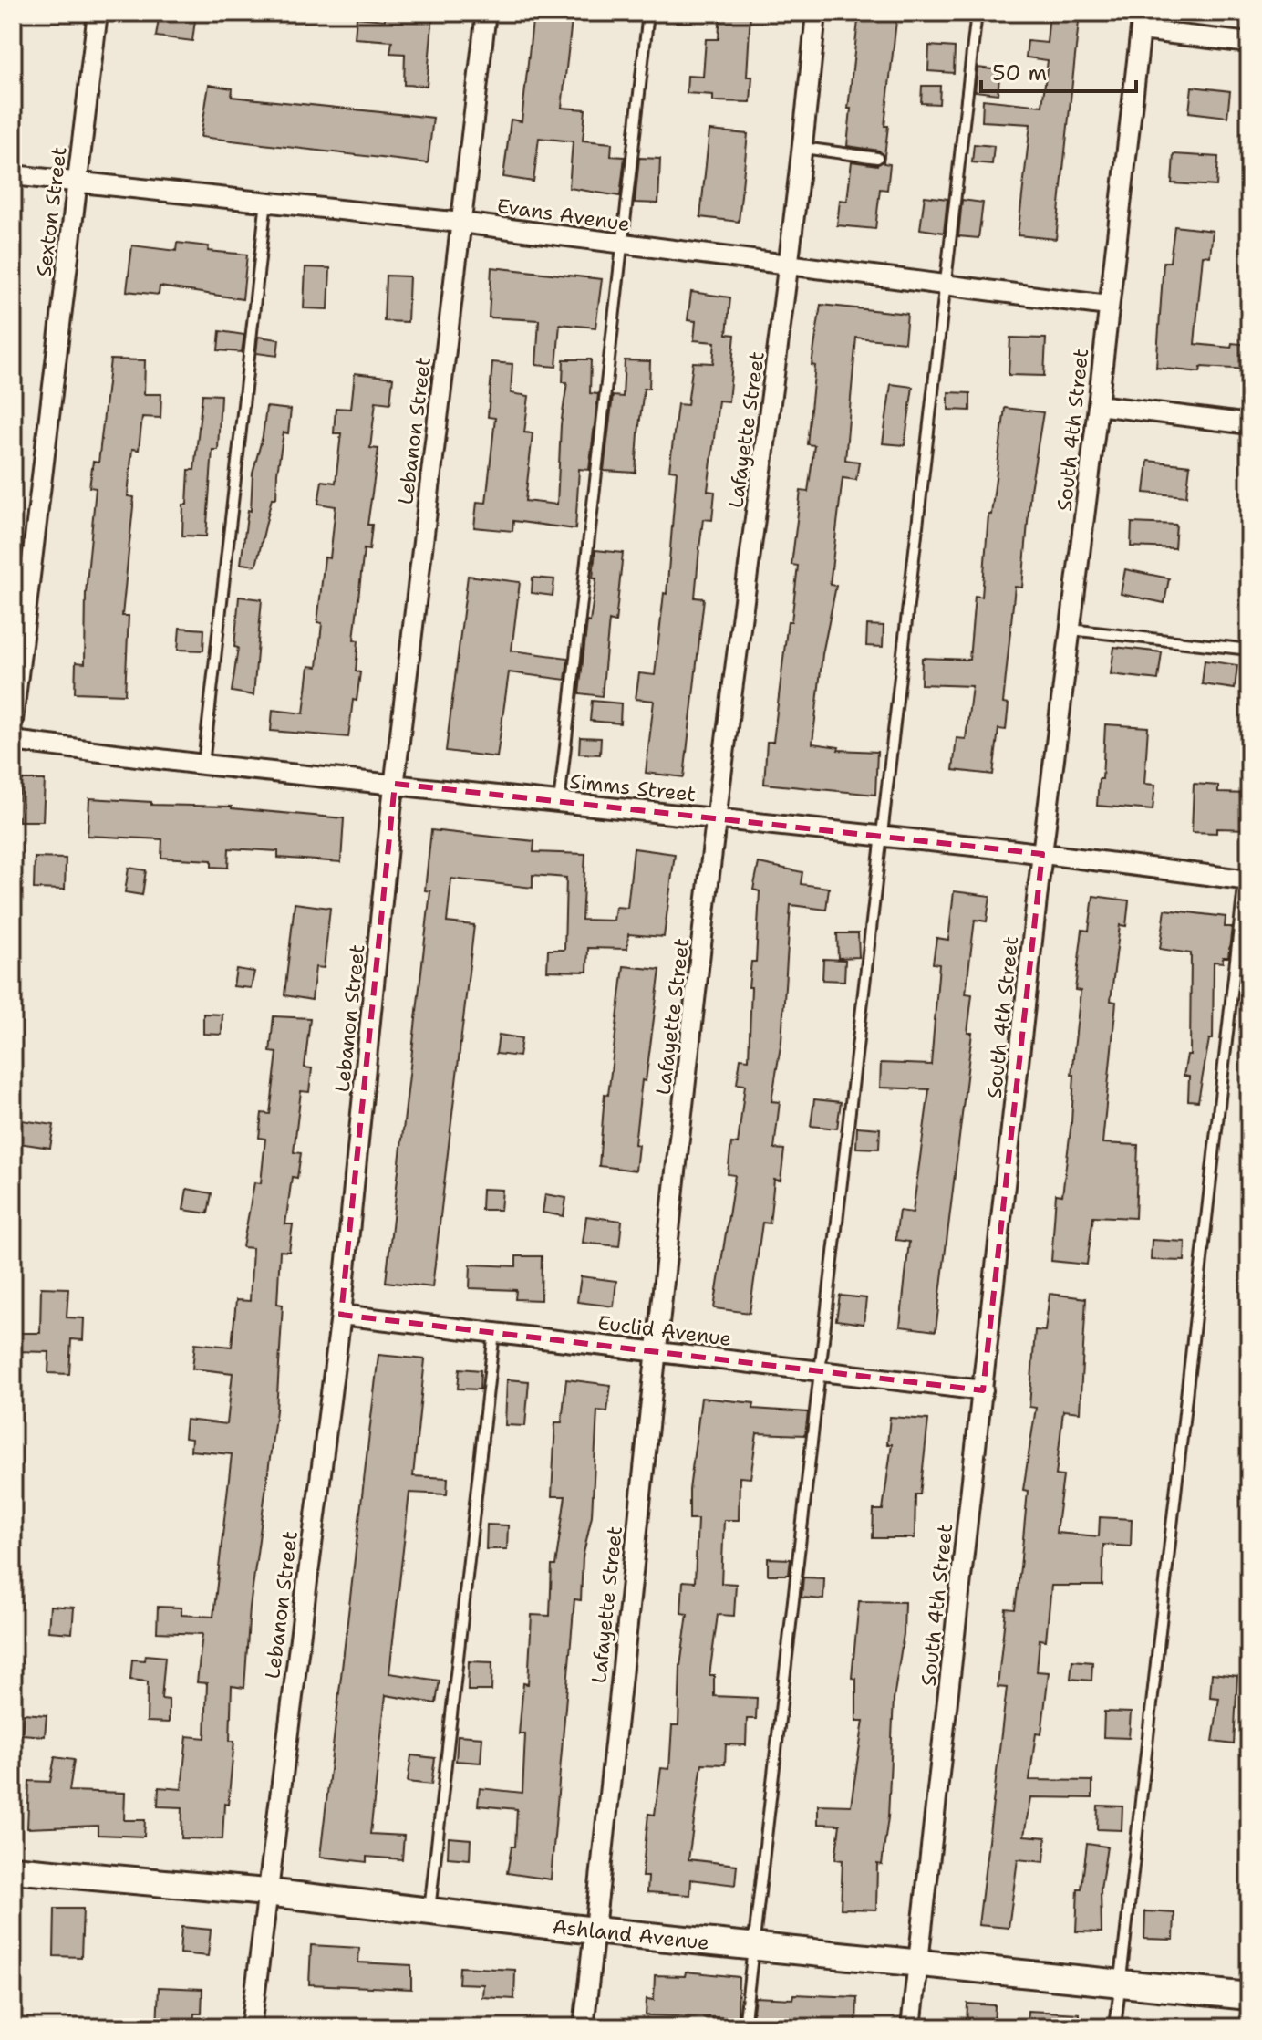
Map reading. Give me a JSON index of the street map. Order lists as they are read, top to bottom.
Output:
{
  "streets": {
    "street": [
      "Sexton Street",
      "Evans Avenue",
      "Lafayette Street",
      "South 4th Street",
      "Lebanon Street",
      "Simms Street",
      "Euclid Avenue",
      "Ashland Avenue"
    ]
  },
  "crossings": [
    ["Sexton Street", "Evans Avenue"],
    ["Evans Avenue", "Lafayette Street"],
    ["Evans Avenue", "South 4th Street"],
    ["Evans Avenue", "Lebanon Street"],
    ["Lafayette Street", "Simms Street"],
    ["Lafayette Street", "Euclid Avenue"],
    ["Lafayette Street", "Ashland Avenue"],
    ["South 4th Street", "Simms Street"],
    ["South 4th Street", "Euclid Avenue"],
    ["South 4th Street", "Ashland Avenue"],
    ["Lebanon Street", "Simms Street"],
    ["Lebanon Street", "Euclid Avenue"],
    ["Lebanon Street", "Ashland Avenue"]
  ],
  "scale_bar": "50 m"
}
